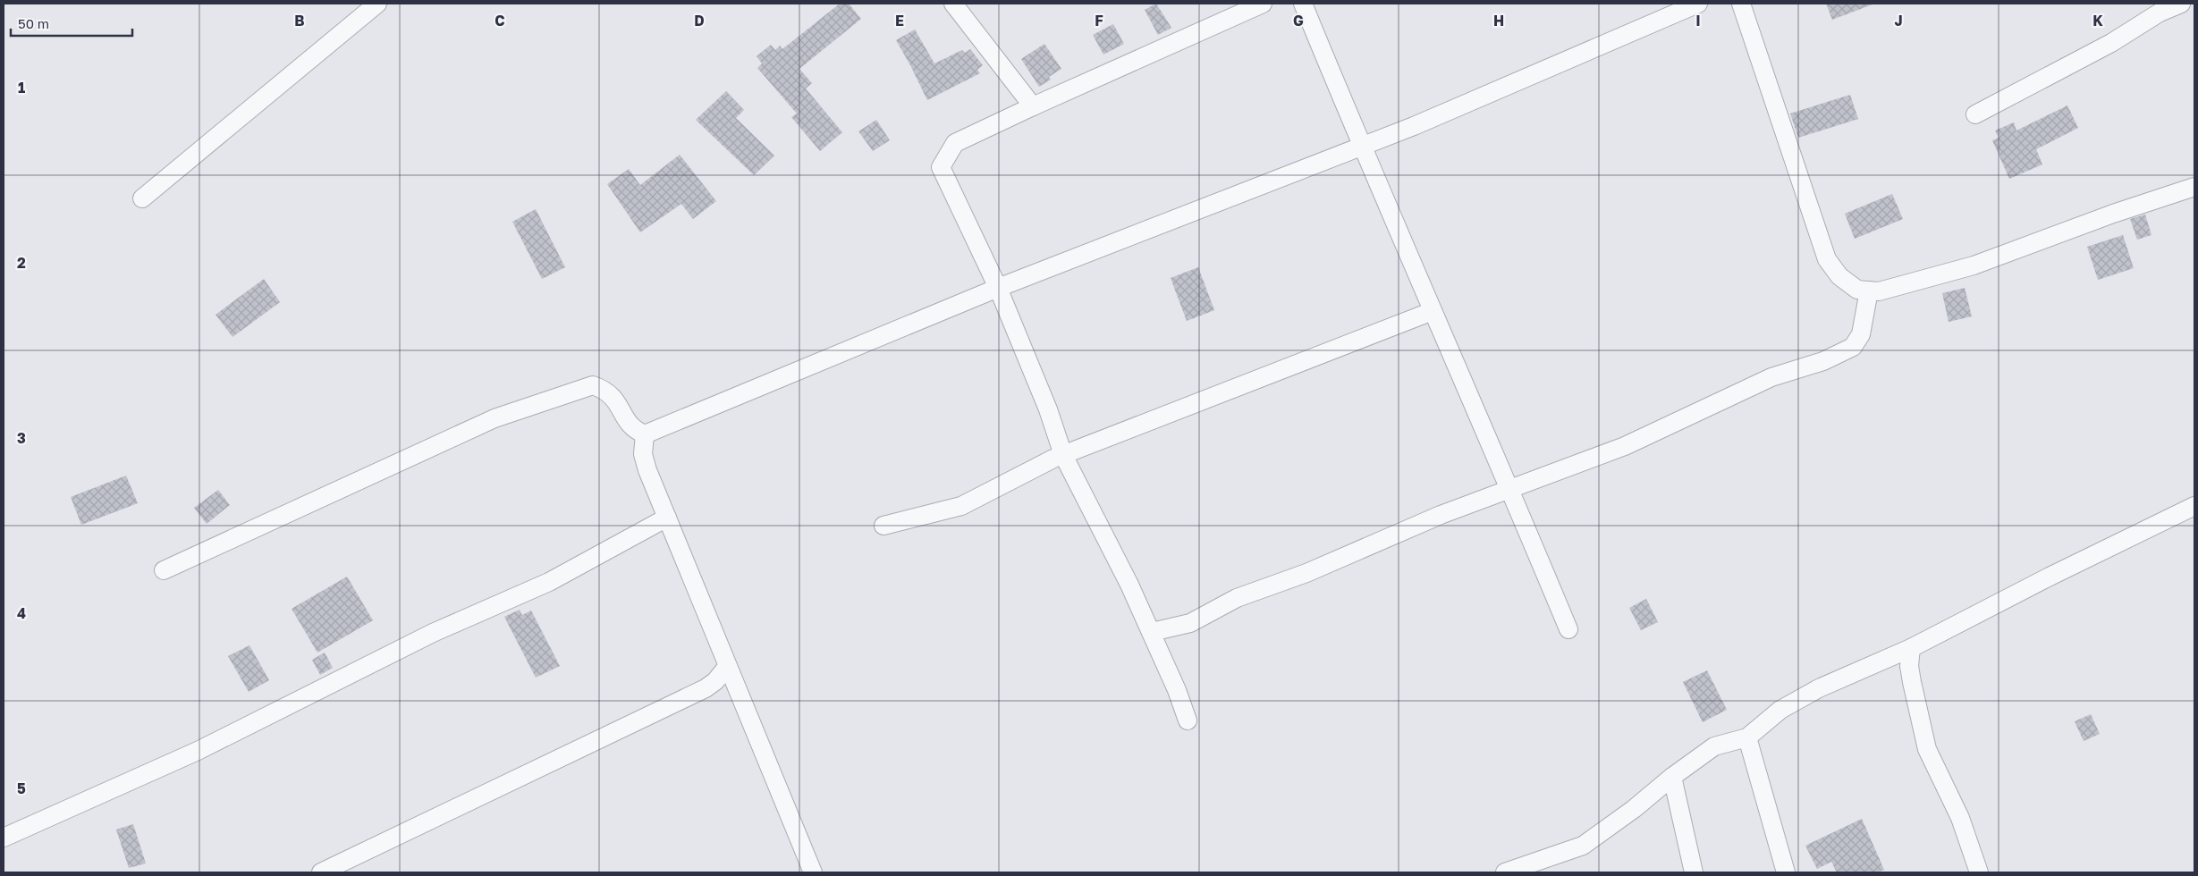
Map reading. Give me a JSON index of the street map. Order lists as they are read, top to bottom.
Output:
{
  "scale_bar": "50 m",
  "grid": {
    "columns": [
      "B",
      "C",
      "D",
      "E",
      "F",
      "G",
      "H",
      "I",
      "J",
      "K"
    ],
    "rows": [
      "1",
      "2",
      "3",
      "4",
      "5"
    ]
  }
}
